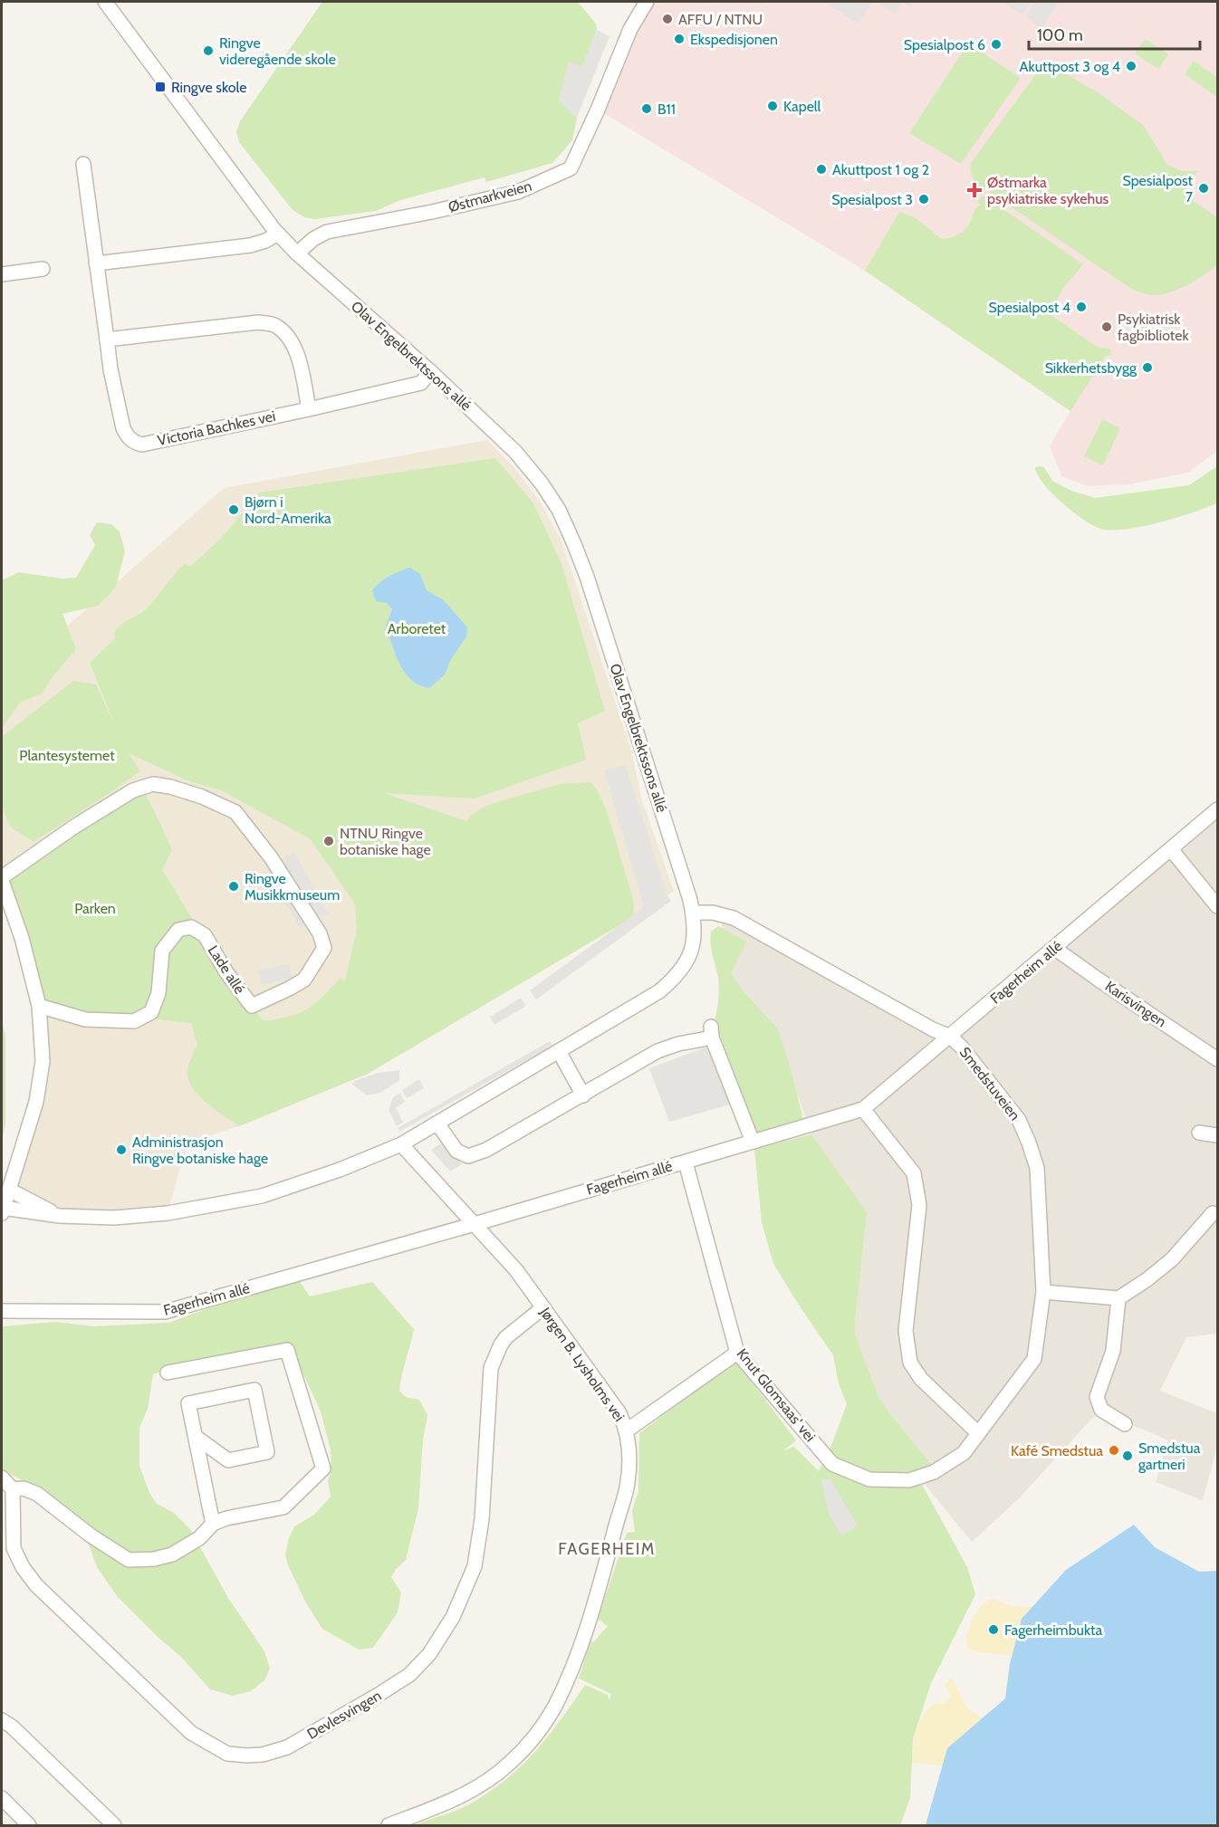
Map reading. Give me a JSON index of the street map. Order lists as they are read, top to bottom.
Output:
{
  "streets": {
    "street": [
      "Østmarkveien",
      "Olav Engelbrektssons allé",
      "Victoria Bachkes vei",
      "Lade allé",
      "Fagerheim allé",
      "Karisvingen",
      "Smedstuveien",
      "Jørgen B. Lysholms vei",
      "Knut Glomsaas' vei",
      "Devlesvingen"
    ]
  },
  "crossings": [
    ["Østmarkveien", "Olav Engelbrektssons allé"],
    ["Olav Engelbrektssons allé", "Victoria Bachkes vei"],
    ["Olav Engelbrektssons allé", "Lade allé"],
    ["Olav Engelbrektssons allé", "Smedstuveien"],
    ["Olav Engelbrektssons allé", "Jørgen B. Lysholms vei"],
    ["Fagerheim allé", "Karisvingen"],
    ["Fagerheim allé", "Smedstuveien"],
    ["Fagerheim allé", "Jørgen B. Lysholms vei"],
    ["Fagerheim allé", "Knut Glomsaas' vei"],
    ["Smedstuveien", "Knut Glomsaas' vei"],
    ["Jørgen B. Lysholms vei", "Devlesvingen"]
  ],
  "districts": ["FAGERHEIM"],
  "parks": ["Arboretet", "Plantesystemet", "Parken"],
  "places": {
    "other": [
      "AFFU / NTNU",
      "Ekspedisjonen",
      "Spesialpost 6",
      "Ringve videregående skole",
      "Akuttpost 3 og 4",
      "Kapell",
      "B11",
      "Akuttpost 1 og 2",
      "Spesialpost 7",
      "Spesialpost 3",
      "Spesialpost 4",
      "Psykiatrisk fagbibliotek",
      "Sikkerhetsbygg",
      "Bjørn i Nord-Amerika",
      "NTNU Ringve botaniske hage",
      "Ringve Musikkmuseum",
      "Administrasjon Ringve botaniske hage",
      "Kafé Smedstua",
      "Smedstua gartneri",
      "Fagerheimbukta"
    ],
    "transit": ["Ringve skole"],
    "health": ["Østmarka psykiatriske sykehus"]
  },
  "scale_bar": "100 m"
}
